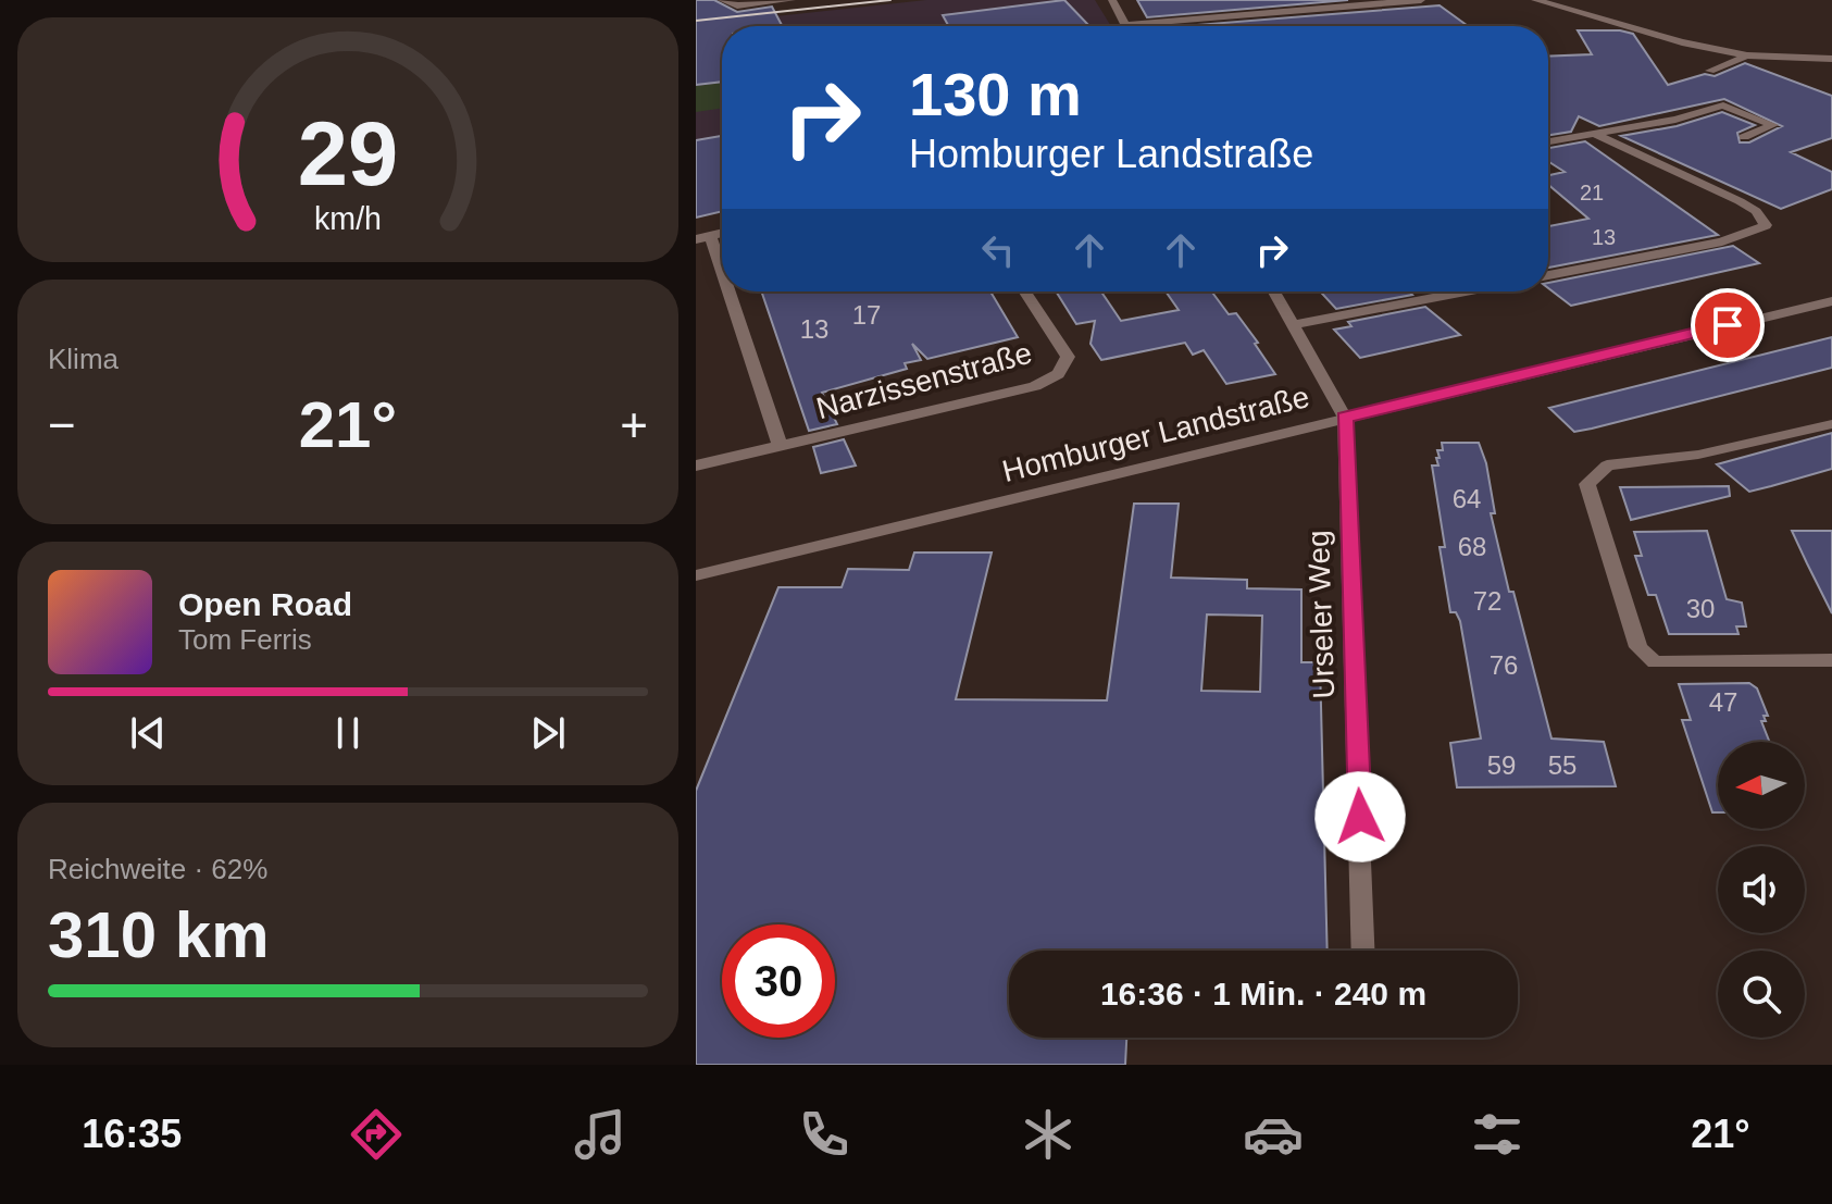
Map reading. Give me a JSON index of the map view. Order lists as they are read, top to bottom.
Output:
{
  "streets": {
    "street": ["Narzissenstraße", "Homburger Landstraße", "Urseler Weg"]
  },
  "crossings": [
    ["Homburger Landstraße", "Urseler Weg"]
  ],
  "house_numbers": [
    "21",
    "13",
    "17",
    "13",
    "64",
    "68",
    "72",
    "30",
    "76",
    "47",
    "59",
    "55"
  ],
  "north": "left",
  "page": {
    "turn": ["130 m", "Homburger Landstraße"],
    "tile": [
      "Klima",
      ["Reichweite · 62%", "310 km"]
    ],
    "heat": ["−", "21°", "+"],
    "song": ["Open Road", "Tom Ferris"],
    "limit": "30",
    "trip": "16:36 · 1 Min. · 240 m",
    "tabs": ["16:35", "21°"],
    "gauge": ["29", "km/h"]
  }
}
